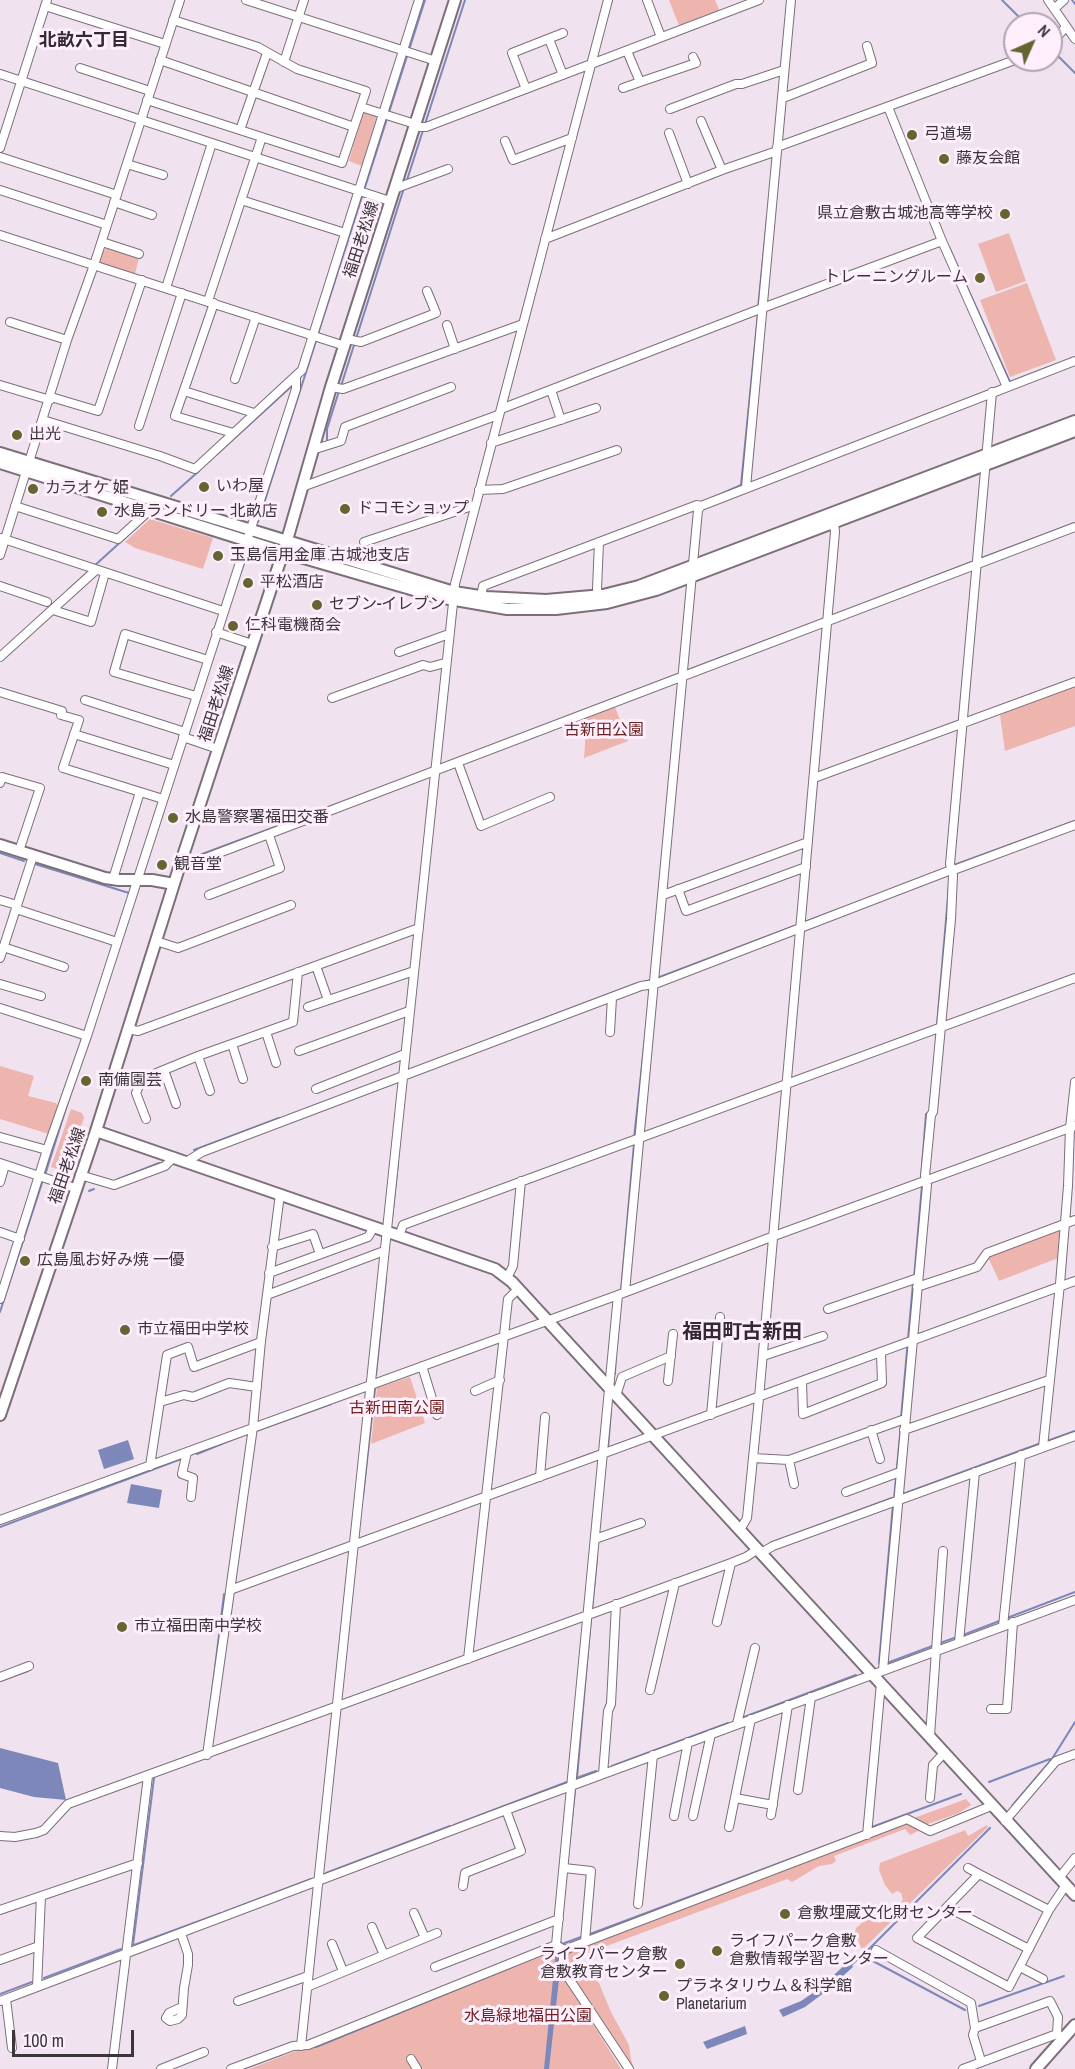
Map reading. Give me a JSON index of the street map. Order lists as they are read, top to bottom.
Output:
{
  "streets": {
    "street": ["福田老松線"]
  },
  "districts": ["北畝六丁目", "福田町古新田"],
  "parks": ["古新田公園", "古新田南公園", "水島緑地福田公園"],
  "places": [
    "弓道場",
    "藤友会館",
    "県立倉敷古城池高等学校",
    "トレーニングルーム",
    "出光",
    "いわ屋",
    "カラオケ 姫",
    "ドコモショップ",
    "水島ランドリー 北畝店",
    "玉島信用金庫 古城池支店",
    "平松酒店",
    "セブン-イレブン",
    "仁科電機商会",
    "水島警察署福田交番",
    "観音堂",
    "南備園芸",
    "広島風お好み焼 一優",
    "市立福田中学校",
    "市立福田南中学校",
    "倉敷埋蔵文化財センター",
    "ライフパーク倉敷 倉敷情報学習センター",
    "ライフパーク倉敷 倉敷教育センター",
    "プラネタリウム＆科学館 Planetarium"
  ],
  "scale_bar": "100 m",
  "north": "top right"
}
